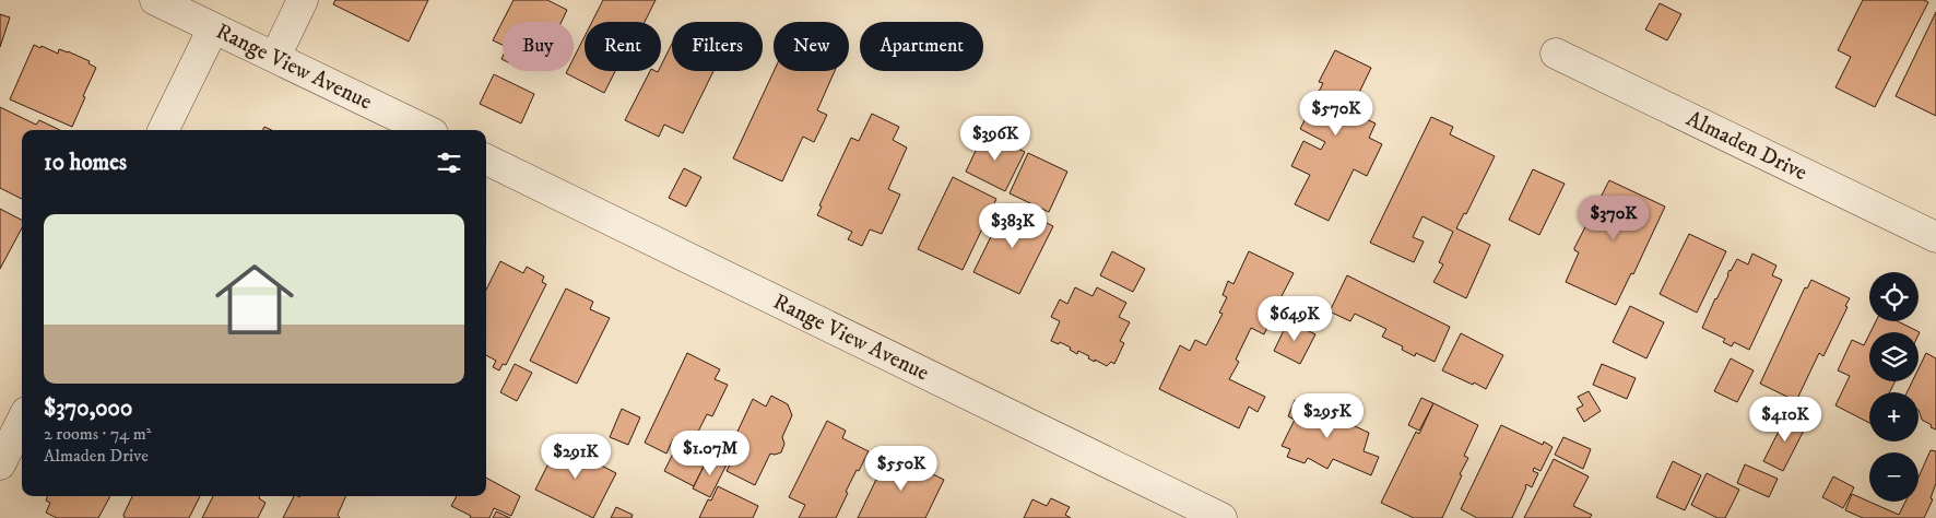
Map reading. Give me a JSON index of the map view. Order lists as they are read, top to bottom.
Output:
{
  "streets": {
    "street": ["Range View Avenue", "Almaden Drive"]
  },
  "page": {
    "chip": [
      "Buy",
      "Rent",
      "Filters",
      "New",
      "Apartment"
    ],
    "price": [
      "$570K",
      "$396K",
      "$370K",
      "$383K",
      "$649K",
      "$295K",
      "$410K",
      "$1.07M",
      "$291K",
      "$550K"
    ],
    "heading": "10 homes",
    "list": [
      {
        "name": "$370,000",
        "note": "2 rooms · 74 m² · Almaden Drive"
      }
    ],
    "map_buttons": ["+", "−"]
  }
}
